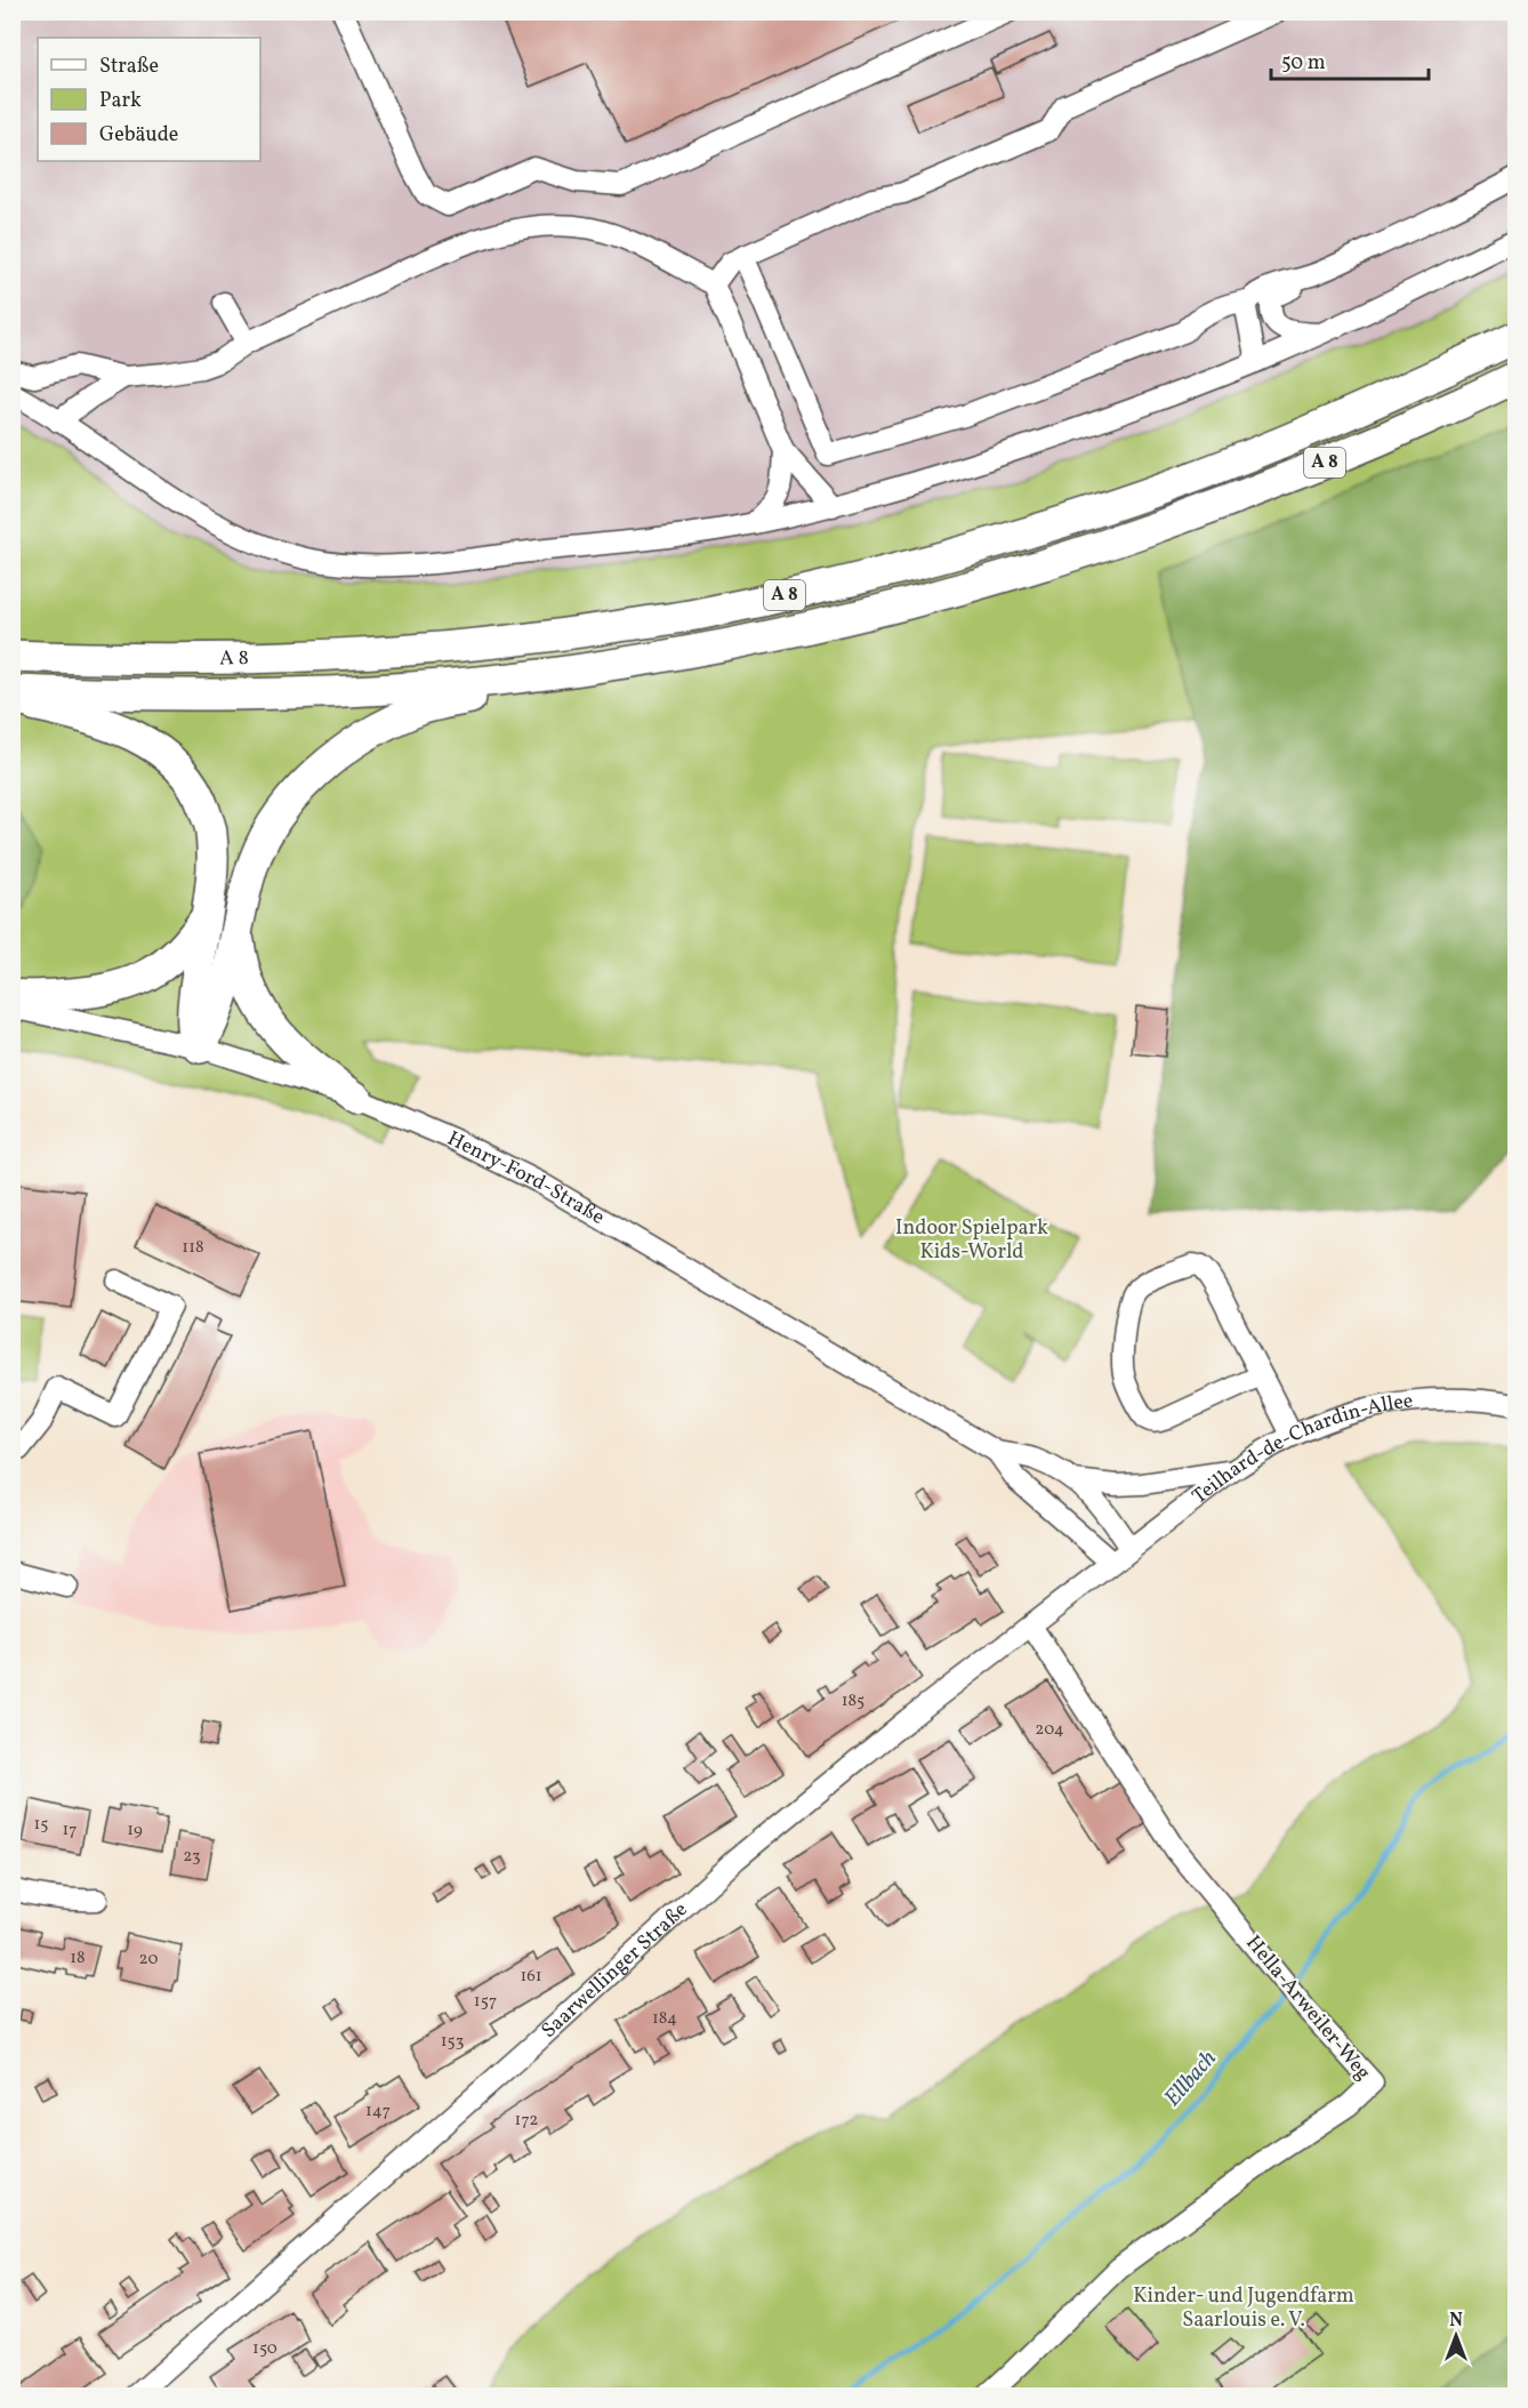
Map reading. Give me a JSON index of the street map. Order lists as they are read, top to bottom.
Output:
{
  "streets": {
    "highway": ["A 8"],
    "street": [
      "Henry-Ford-Straße",
      "Teilhard-de-Chardin-Allee",
      "Saarwellinger Straße",
      "Hella-Arweiler-Weg"
    ]
  },
  "crossings": [
    ["Henry-Ford-Straße", "Teilhard-de-Chardin-Allee"],
    ["Henry-Ford-Straße", "Saarwellinger Straße"],
    ["Teilhard-de-Chardin-Allee", "Saarwellinger Straße"],
    ["Saarwellinger Straße", "Hella-Arweiler-Weg"]
  ],
  "water": ["Ellbach"],
  "parks": ["Indoor Spielpark Kids-World", "Kinder- und Jugendfarm Saarlouis e. V."],
  "house_numbers": [
    "118",
    "185",
    "204",
    "15",
    "17",
    "19",
    "23",
    "18",
    "20",
    "161",
    "157",
    "184",
    "153",
    "147",
    "172",
    "150"
  ],
  "legend": ["Straße", "Park", "Gebäude"],
  "scale_bar": "50 m",
  "north": "top"
}
